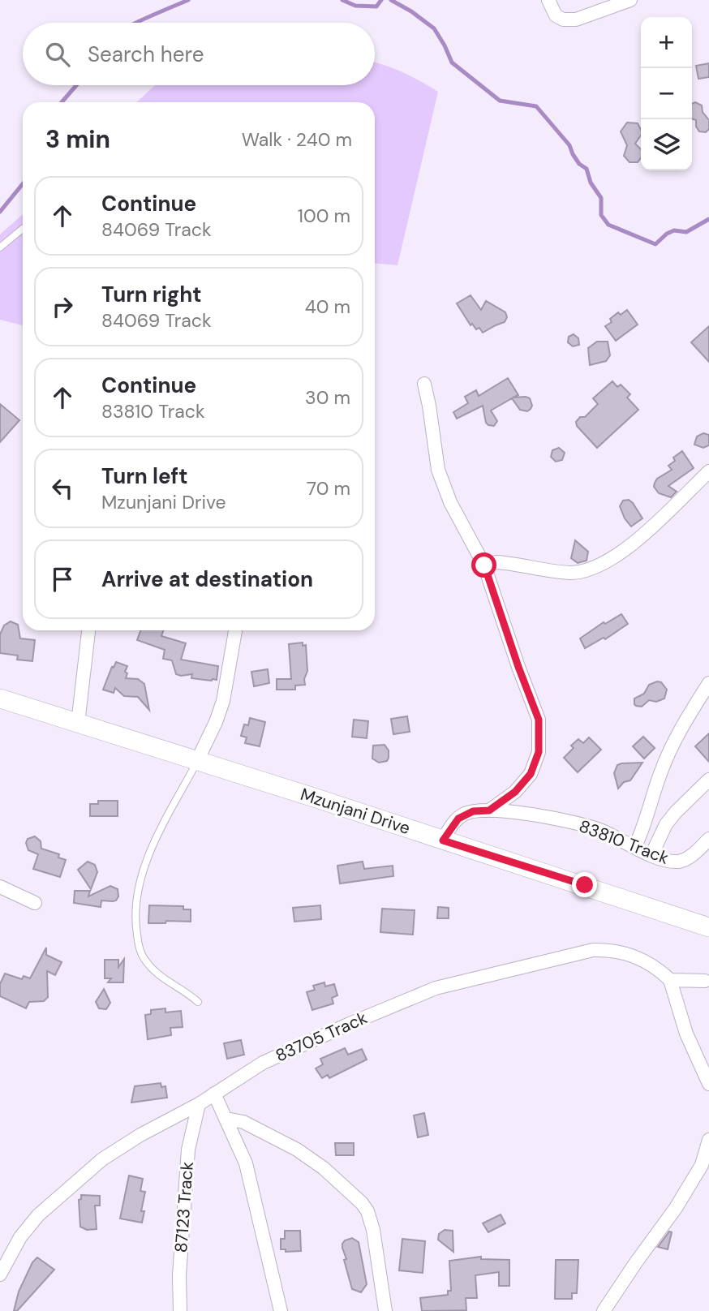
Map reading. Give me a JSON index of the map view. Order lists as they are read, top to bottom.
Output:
{
  "streets": {
    "main road": ["Mzunjani Drive"],
    "street": ["83810 Track", "83705 Track", "87123 Track"]
  },
  "crossings": [
    ["Mzunjani Drive", "83810 Track"],
    ["83705 Track", "87123 Track"]
  ],
  "page": {
    "map_buttons": ["+", "−"],
    "search": "Search here",
    "heading": ["3 min", "Walk · 240 m"],
    "list": [
      ["Continue", "84069 Track", "100 m"],
      ["Turn right", "84069 Track", "40 m"],
      ["Continue", "83810 Track", "30 m"],
      ["Turn left", "Mzunjani Drive", "70 m"],
      "Arrive at destination"
    ]
  }
}
